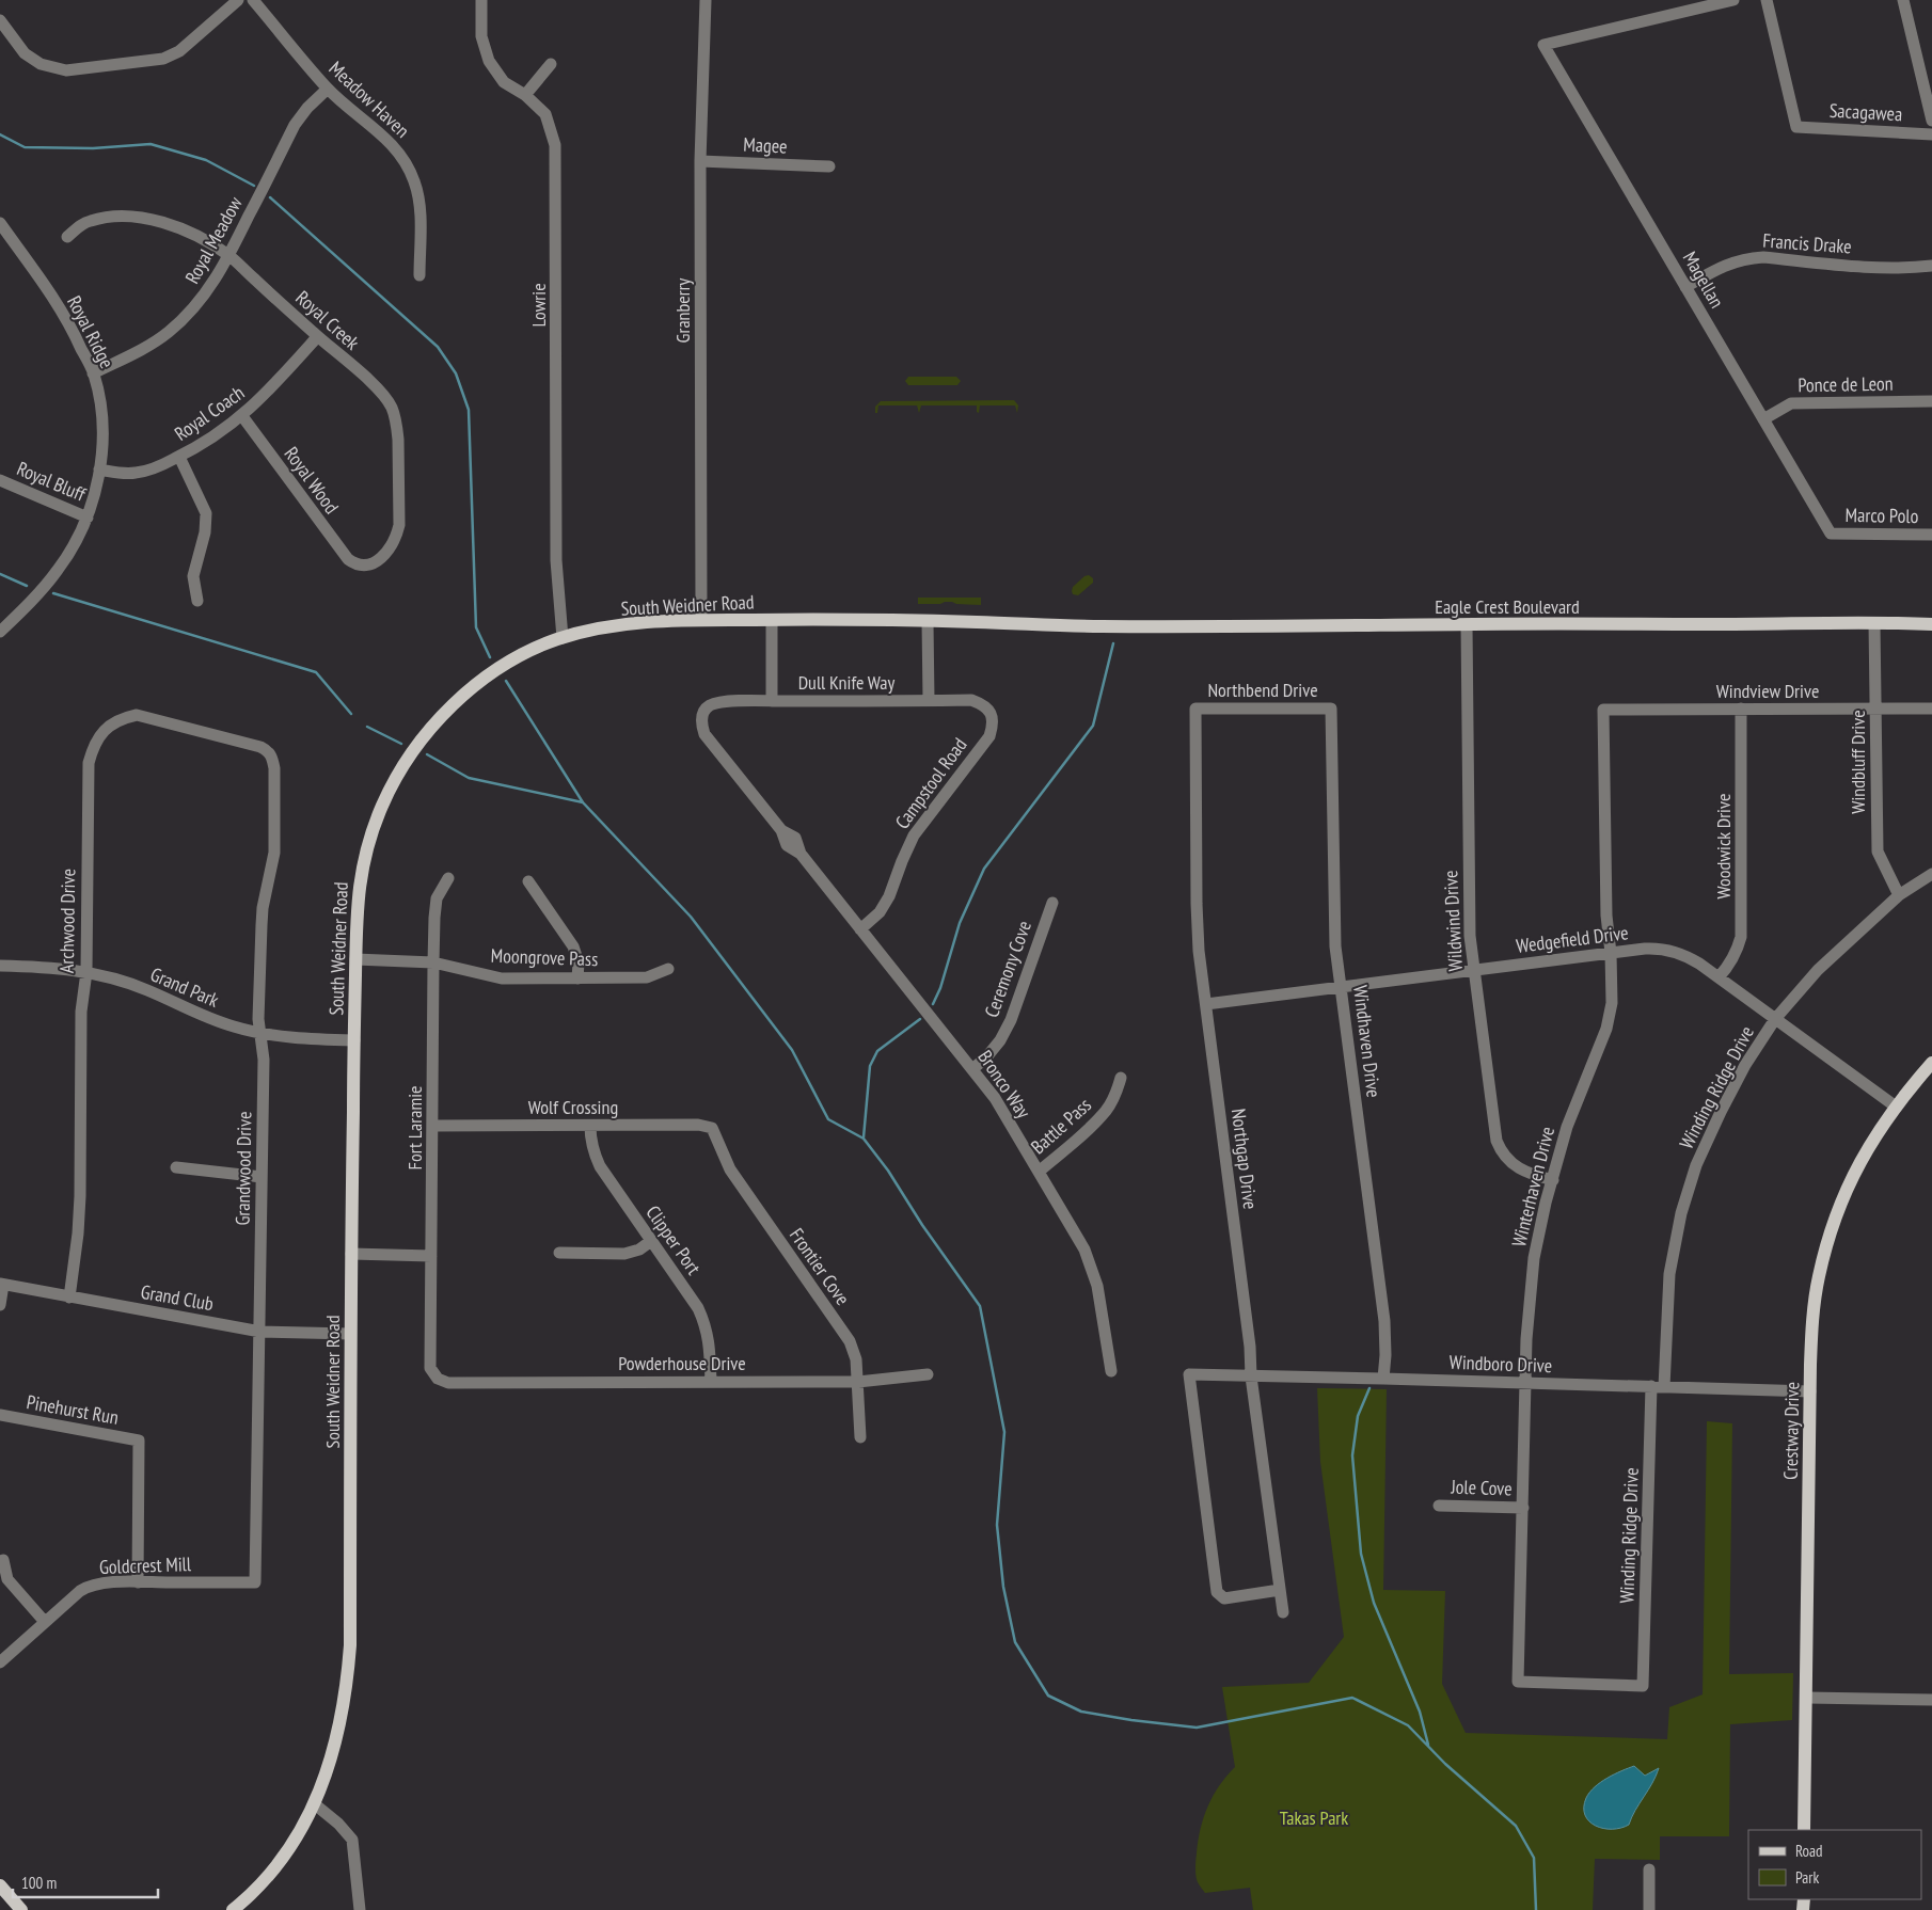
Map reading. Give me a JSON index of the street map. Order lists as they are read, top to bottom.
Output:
{
  "streets": {
    "main road": ["South Weidner Road", "Eagle Crest Boulevard", "Crestway Drive"],
    "street": [
      "Meadow Haven",
      "Sacagawea",
      "Magee",
      "Royal Meadow",
      "Francis Drake",
      "Magellan",
      "Lowrie",
      "Granberry",
      "Royal Creek",
      "Royal Ridge",
      "Ponce de Leon",
      "Royal Coach",
      "Royal Wood",
      "Royal Bluff",
      "Marco Polo",
      "Dull Knife Way",
      "Northbend Drive",
      "Windview Drive",
      "Windbluff Drive",
      "Campstool Road",
      "Woodwick Drive",
      "Archwood Drive",
      "Wildwind Drive",
      "Wedgefield Drive",
      "Moongrove Pass",
      "Ceremony Cove",
      "Grand Park",
      "Windhaven Drive",
      "Bronco Way",
      "Winding Ridge Drive",
      "Wolf Crossing",
      "Battle Pass",
      "Fort Laramie",
      "Northgap Drive",
      "Grandwood Drive",
      "Winterhaven Drive",
      "Clipper Port",
      "Frontier Cove",
      "Grand Club",
      "Powderhouse Drive",
      "Windboro Drive",
      "Pinehurst Run",
      "Jole Cove",
      "Goldcrest Mill"
    ]
  },
  "crossings": [
    ["Meadow Haven", "Royal Meadow"],
    ["Magee", "Granberry"],
    ["Royal Meadow", "Royal Creek"],
    ["Royal Meadow", "Royal Ridge"],
    ["Francis Drake", "Magellan"],
    ["Magellan", "Ponce de Leon"],
    ["Magellan", "Marco Polo"],
    ["Lowrie", "South Weidner Road"],
    ["Granberry", "South Weidner Road"],
    ["Royal Creek", "Royal Coach"],
    ["Royal Creek", "Royal Wood"],
    ["Royal Ridge", "Royal Coach"],
    ["Royal Ridge", "Royal Bluff"],
    ["Royal Coach", "Royal Wood"],
    ["South Weidner Road", "Eagle Crest Boulevard"],
    ["South Weidner Road", "Moongrove Pass"],
    ["South Weidner Road", "Grand Park"],
    ["South Weidner Road", "Grand Club"],
    ["Eagle Crest Boulevard", "Windbluff Drive"],
    ["Eagle Crest Boulevard", "Wildwind Drive"],
    ["Dull Knife Way", "Campstool Road"],
    ["Dull Knife Way", "Bronco Way"],
    ["Northbend Drive", "Windhaven Drive"],
    ["Northbend Drive", "Northgap Drive"],
    ["Windview Drive", "Windbluff Drive"],
    ["Windview Drive", "Woodwick Drive"],
    ["Windview Drive", "Winterhaven Drive"],
    ["Windbluff Drive", "Winding Ridge Drive"],
    ["Campstool Road", "Bronco Way"],
    ["Woodwick Drive", "Wedgefield Drive"],
    ["Archwood Drive", "Grand Park"],
    ["Archwood Drive", "Grandwood Drive"],
    ["Archwood Drive", "Grand Club"],
    ["Wildwind Drive", "Wedgefield Drive"],
    ["Wildwind Drive", "Winterhaven Drive"],
    ["Wedgefield Drive", "Windhaven Drive"],
    ["Wedgefield Drive", "Winding Ridge Drive"],
    ["Wedgefield Drive", "Northgap Drive"],
    ["Wedgefield Drive", "Winterhaven Drive"],
    ["Wedgefield Drive", "Crestway Drive"],
    ["Moongrove Pass", "Fort Laramie"],
    ["Ceremony Cove", "Bronco Way"],
    ["Grand Park", "Grandwood Drive"],
    ["Windhaven Drive", "Windboro Drive"],
    ["Bronco Way", "Battle Pass"],
    ["Winding Ridge Drive", "Winterhaven Drive"],
    ["Winding Ridge Drive", "Windboro Drive"],
    ["Wolf Crossing", "Fort Laramie"],
    ["Wolf Crossing", "Clipper Port"],
    ["Wolf Crossing", "Frontier Cove"],
    ["Fort Laramie", "Powderhouse Drive"],
    ["Northgap Drive", "Windboro Drive"],
    ["Grandwood Drive", "Grand Club"],
    ["Grandwood Drive", "Goldcrest Mill"],
    ["Winterhaven Drive", "Windboro Drive"],
    ["Winterhaven Drive", "Jole Cove"],
    ["Clipper Port", "Powderhouse Drive"],
    ["Frontier Cove", "Powderhouse Drive"],
    ["Windboro Drive", "Crestway Drive"],
    ["Pinehurst Run", "Goldcrest Mill"]
  ],
  "parks": ["Takas Park"],
  "legend": ["Road", "Park"],
  "scale_bar": "100 m"
}
